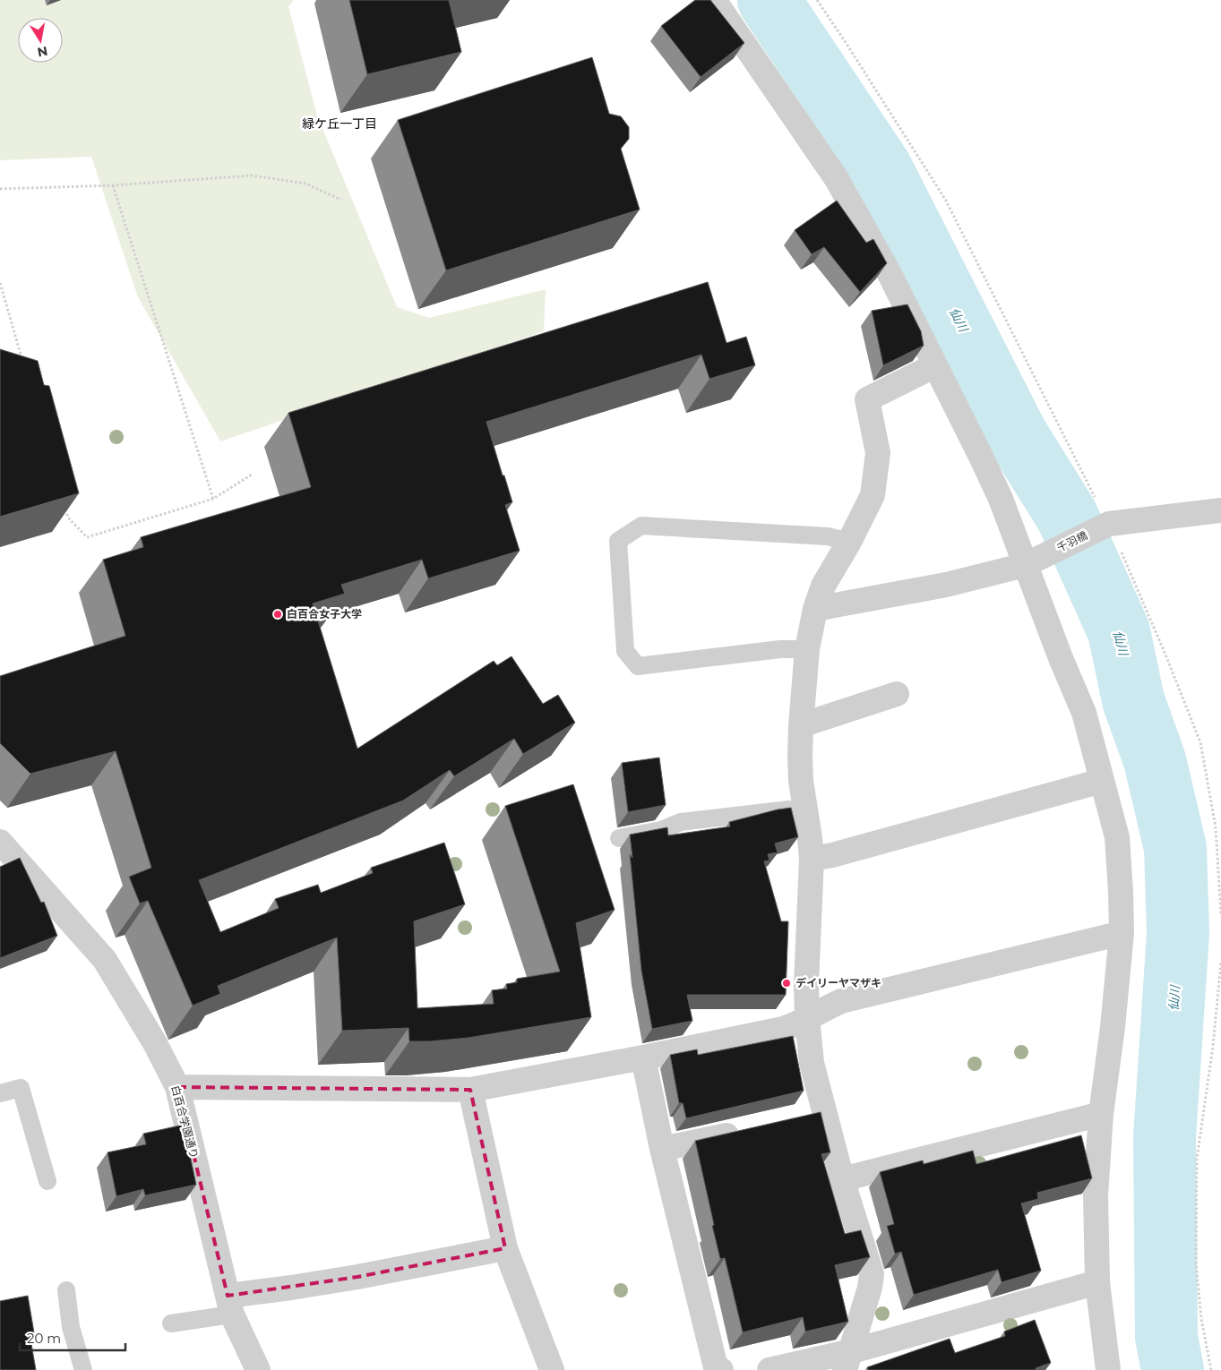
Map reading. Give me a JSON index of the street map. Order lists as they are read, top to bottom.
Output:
{
  "streets": {
    "street": ["千羽橋", "白百合学園通り"]
  },
  "districts": ["緑ケ丘一丁目"],
  "water": ["仙川"],
  "places": ["白百合女子大学", "デイリーヤマザキ"],
  "scale_bar": "20 m",
  "north": "bottom"
}
